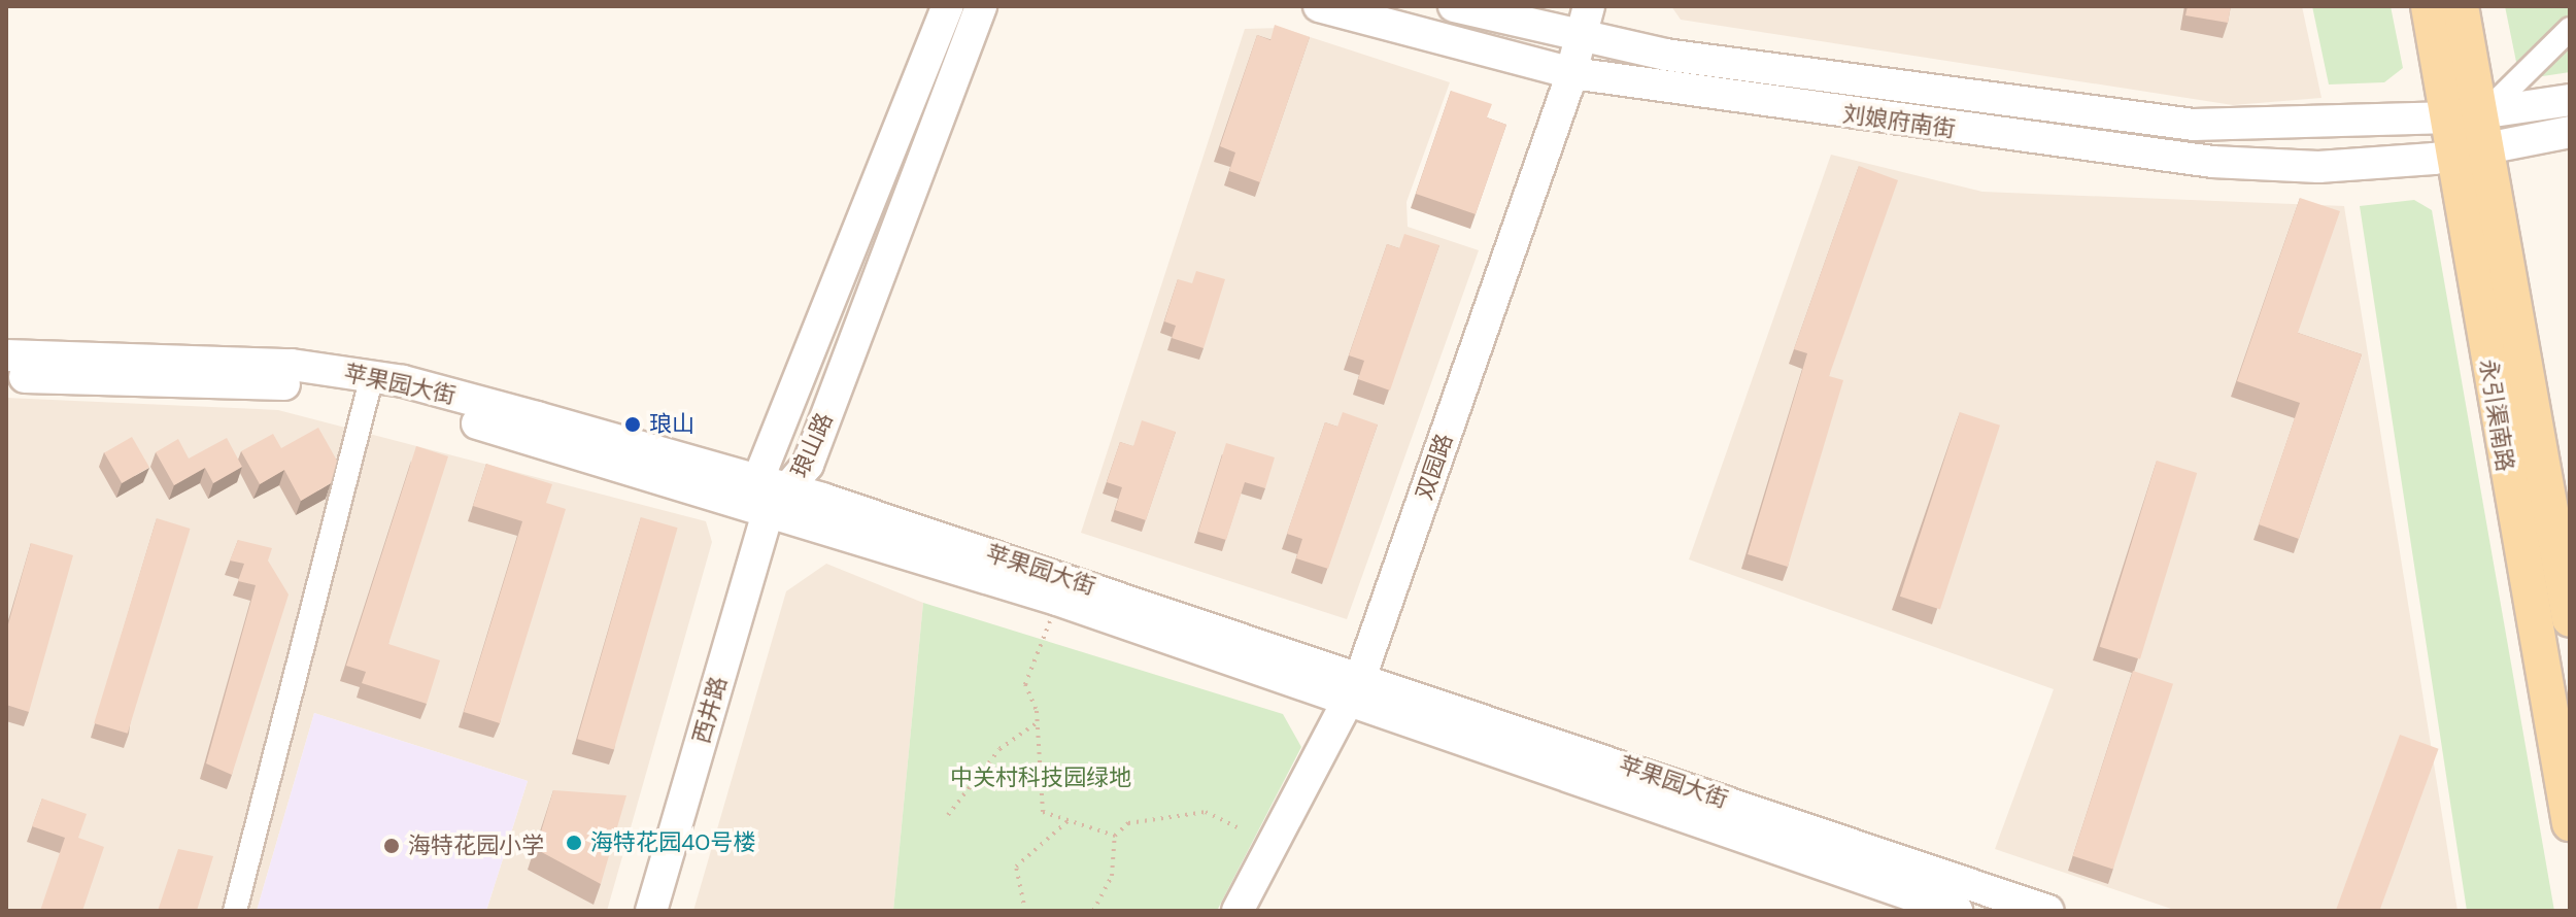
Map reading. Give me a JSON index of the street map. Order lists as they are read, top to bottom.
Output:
{
  "streets": {
    "main road": [
      "刘娘府南街",
      "苹果园大街",
      "永引渠南路",
      "琅山路",
      "双园路",
      "西井路"
    ]
  },
  "crossings": [
    ["刘娘府南街", "永引渠南路"],
    ["刘娘府南街", "双园路"],
    ["苹果园大街", "琅山路"],
    ["苹果园大街", "双园路"],
    ["苹果园大街", "西井路"],
    ["琅山路", "西井路"]
  ],
  "parks": ["中关村科技园绿地"],
  "places": ["琅山", "海特花园40号楼", "海特花园小学"]
}
